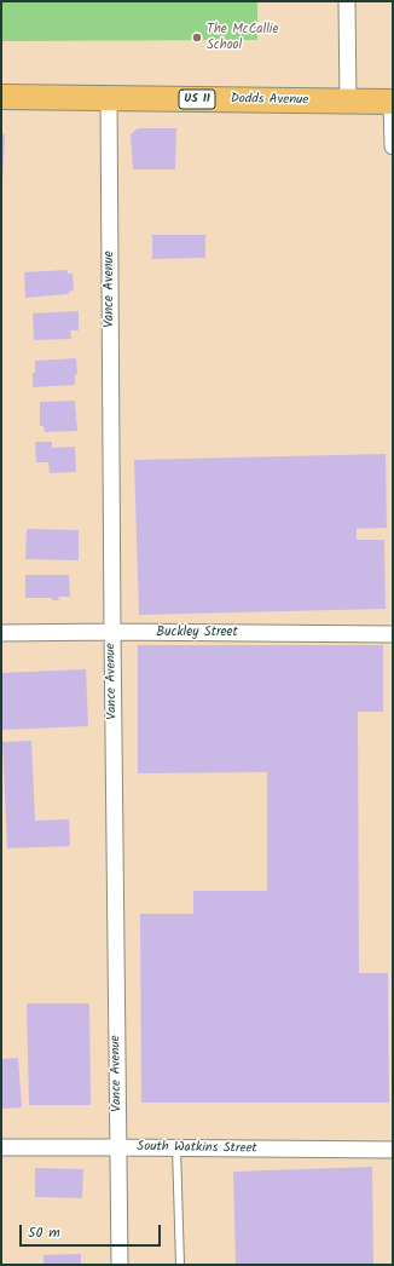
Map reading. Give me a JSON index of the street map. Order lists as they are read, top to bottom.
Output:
{
  "streets": {
    "main road": ["US 11", "Dodds Avenue"],
    "street": ["Vance Avenue", "Buckley Street", "South Watkins Street"]
  },
  "crossings": [
    ["Dodds Avenue", "Vance Avenue"],
    ["Vance Avenue", "Buckley Street"],
    ["Vance Avenue", "South Watkins Street"]
  ],
  "places": ["The McCallie School"],
  "scale_bar": "50 m"
}
